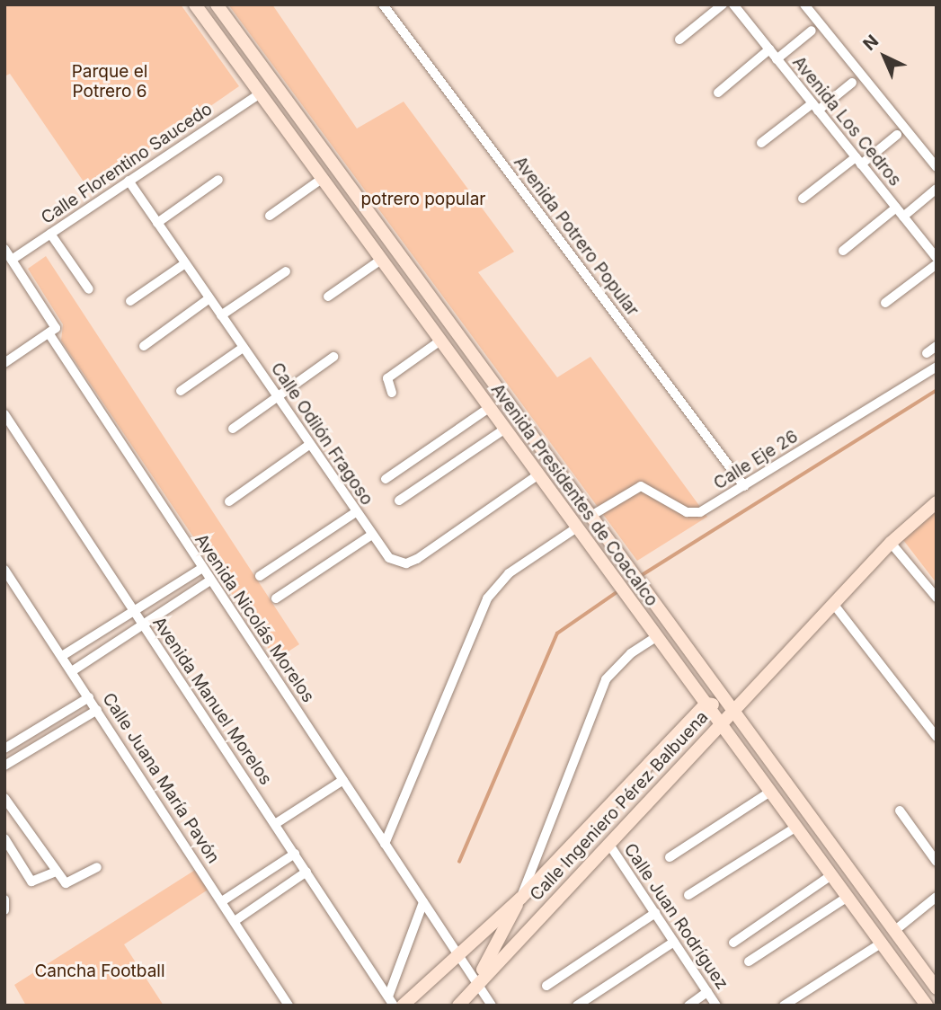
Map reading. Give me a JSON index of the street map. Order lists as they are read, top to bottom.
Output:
{
  "streets": {
    "street": [
      "Avenida Los Cedros",
      "Calle Florentino Saucedo",
      "Avenida Potrero Popular",
      "Calle Odilón Fragoso",
      "Calle Eje 26",
      "Avenida Presidentes de Coacalco",
      "Avenida Nicolás Morelos",
      "Avenida Manuel Morelos",
      "Calle Juana María Pavón",
      "Calle Ingeniero Pérez Balbuena",
      "Calle Juan Rodríguez"
    ]
  },
  "crossings": [
    ["Calle Florentino Saucedo", "Calle Odilón Fragoso"],
    ["Calle Florentino Saucedo", "Avenida Presidentes de Coacalco"],
    ["Calle Florentino Saucedo", "Avenida Nicolás Morelos"],
    ["Avenida Potrero Popular", "Calle Eje 26"],
    ["Calle Odilón Fragoso", "Avenida Presidentes de Coacalco"],
    ["Calle Eje 26", "Avenida Presidentes de Coacalco"],
    ["Avenida Presidentes de Coacalco", "Calle Ingeniero Pérez Balbuena"],
    ["Avenida Nicolás Morelos", "Calle Ingeniero Pérez Balbuena"],
    ["Calle Ingeniero Pérez Balbuena", "Calle Juan Rodríguez"]
  ],
  "parks": ["Parque el Potrero 6", "potrero popular", "Cancha Football"],
  "north": "top left"
}
